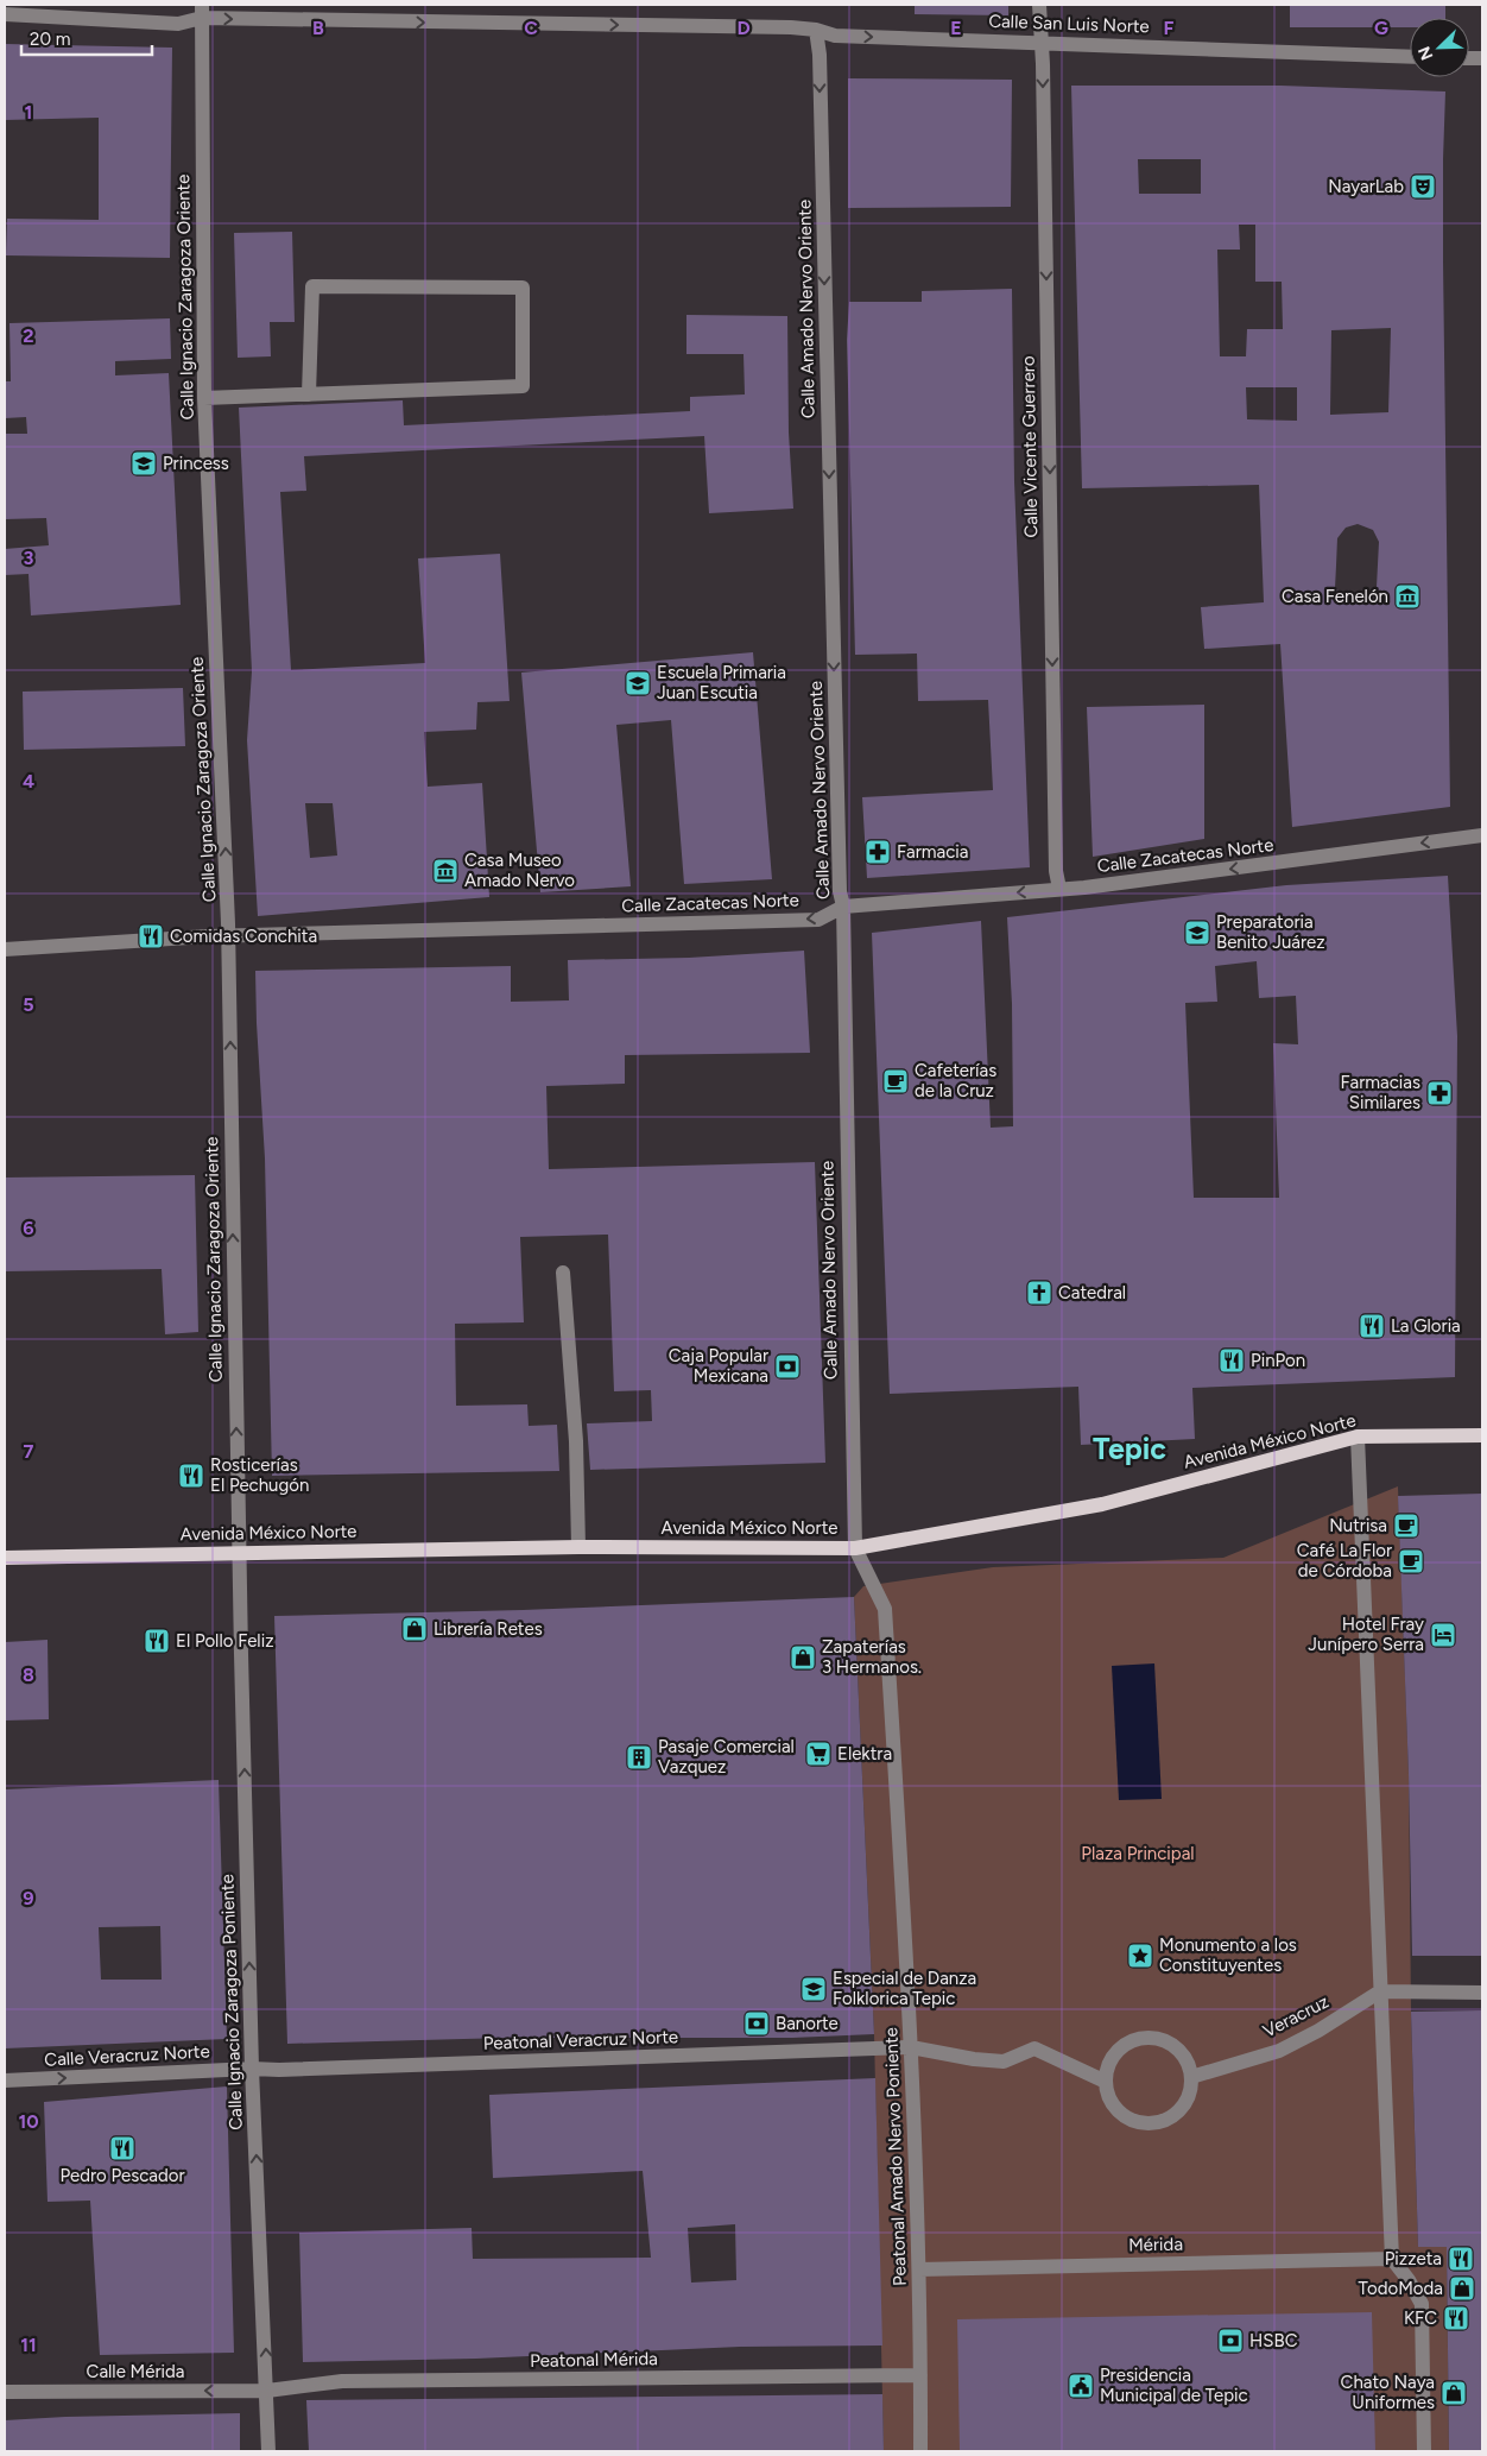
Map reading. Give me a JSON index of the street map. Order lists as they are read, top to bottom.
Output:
{
  "streets": {
    "main road": ["Avenida México Norte"],
    "street": [
      "Calle San Luis Norte",
      "Calle Ignacio Zaragoza Oriente",
      "Calle Amado Nervo Oriente",
      "Calle Vicente Guerrero",
      "Calle Zacatecas Norte",
      "Calle Ignacio Zaragoza Poniente",
      "Veracruz",
      "Peatonal Veracruz Norte",
      "Calle Veracruz Norte",
      "Peatonal Amado Nervo Poniente",
      "Mérida",
      "Peatonal Mérida",
      "Calle Mérida"
    ]
  },
  "crossings": [
    ["Calle San Luis Norte", "Calle Ignacio Zaragoza Oriente"],
    ["Calle San Luis Norte", "Calle Amado Nervo Oriente"],
    ["Calle San Luis Norte", "Calle Vicente Guerrero"],
    ["Calle Ignacio Zaragoza Oriente", "Calle Zacatecas Norte"],
    ["Calle Ignacio Zaragoza Oriente", "Avenida México Norte"],
    ["Calle Ignacio Zaragoza Oriente", "Calle Ignacio Zaragoza Poniente"],
    ["Calle Amado Nervo Oriente", "Calle Zacatecas Norte"],
    ["Calle Amado Nervo Oriente", "Avenida México Norte"],
    ["Calle Amado Nervo Oriente", "Peatonal Amado Nervo Poniente"],
    ["Calle Vicente Guerrero", "Calle Zacatecas Norte"],
    ["Avenida México Norte", "Calle Ignacio Zaragoza Poniente"],
    ["Avenida México Norte", "Peatonal Amado Nervo Poniente"],
    ["Calle Ignacio Zaragoza Poniente", "Peatonal Veracruz Norte"],
    ["Calle Ignacio Zaragoza Poniente", "Calle Veracruz Norte"],
    ["Calle Ignacio Zaragoza Poniente", "Peatonal Mérida"],
    ["Calle Ignacio Zaragoza Poniente", "Calle Mérida"],
    ["Peatonal Veracruz Norte", "Calle Veracruz Norte"],
    ["Peatonal Veracruz Norte", "Peatonal Amado Nervo Poniente"],
    ["Peatonal Amado Nervo Poniente", "Mérida"],
    ["Peatonal Amado Nervo Poniente", "Peatonal Mérida"],
    ["Peatonal Mérida", "Calle Mérida"]
  ],
  "one_way": [
    "Calle San Luis Norte",
    "Calle Ignacio Zaragoza Oriente",
    "Calle Amado Nervo Oriente",
    "Calle Vicente Guerrero",
    "Calle Zacatecas Norte",
    "Calle Ignacio Zaragoza Poniente",
    "Calle Veracruz Norte",
    "Calle Mérida"
  ],
  "districts": ["Tepic"],
  "parks": ["Plaza Principal"],
  "places": {
    "theatre": ["NayarLab"],
    "school or university": [
      "Princess",
      "Escuela Primaria Juan Escutia",
      "Preparatoria Benito Juárez",
      "Especial de Danza Folklorica Tepic"
    ],
    "museum": ["Casa Fenelón", "Casa Museo Amado Nervo"],
    "pharmacy": ["Farmacia", "Farmacias Similares"],
    "restaurant": [
      "Comidas Conchita",
      "La Gloria",
      "PinPon",
      "Rosticerías El Pechugón",
      "El Pollo Feliz",
      "Pedro Pescador",
      "Pizzeta",
      "KFC"
    ],
    "cafe": ["Cafeterías de la Cruz", "Nutrisa", "Café La Flor de Córdoba"],
    "church": ["Catedral"],
    "bank": ["Caja Popular Mexicana", "Banorte", "HSBC"],
    "shop": [
      "Librería Retes",
      "Zapaterías 3 Hermanos.",
      "TodoModa",
      "Chato Naya Uniformes"
    ],
    "hotel": ["Hotel Fray Junípero Serra"],
    "supermarket": ["Elektra"],
    "building": ["Pasaje Comercial Vazquez"],
    "place": ["Monumento a los Constituyentes"],
    "public building": ["Presidencia Municipal de Tepic"]
  },
  "scale_bar": "20 m",
  "north": "bottom left",
  "grid": {
    "columns": [
      "B",
      "C",
      "D",
      "E",
      "F",
      "G"
    ],
    "rows": [
      "1",
      "2",
      "3",
      "4",
      "5",
      "6",
      "7",
      "8",
      "9",
      "10",
      "11"
    ]
  }
}
